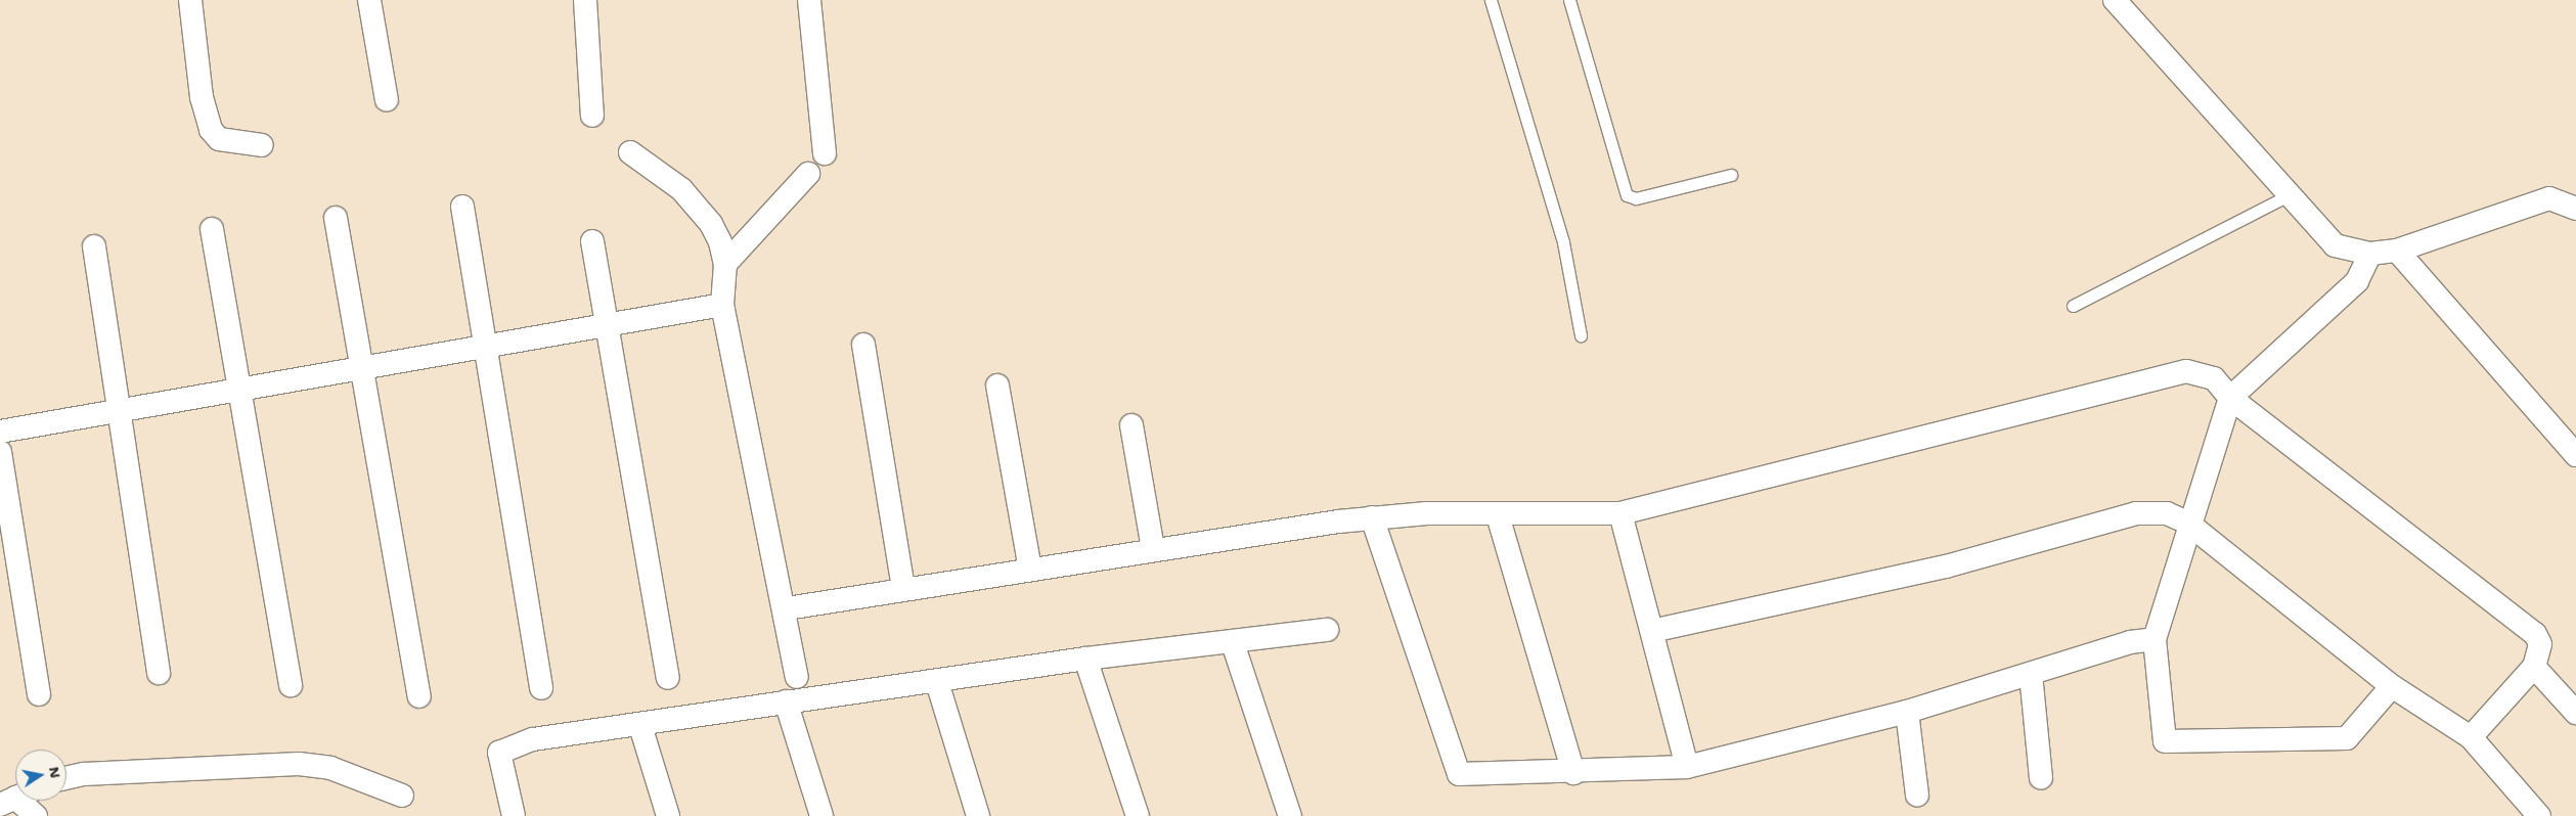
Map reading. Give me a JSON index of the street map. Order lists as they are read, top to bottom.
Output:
{
  "north": "right"
}
